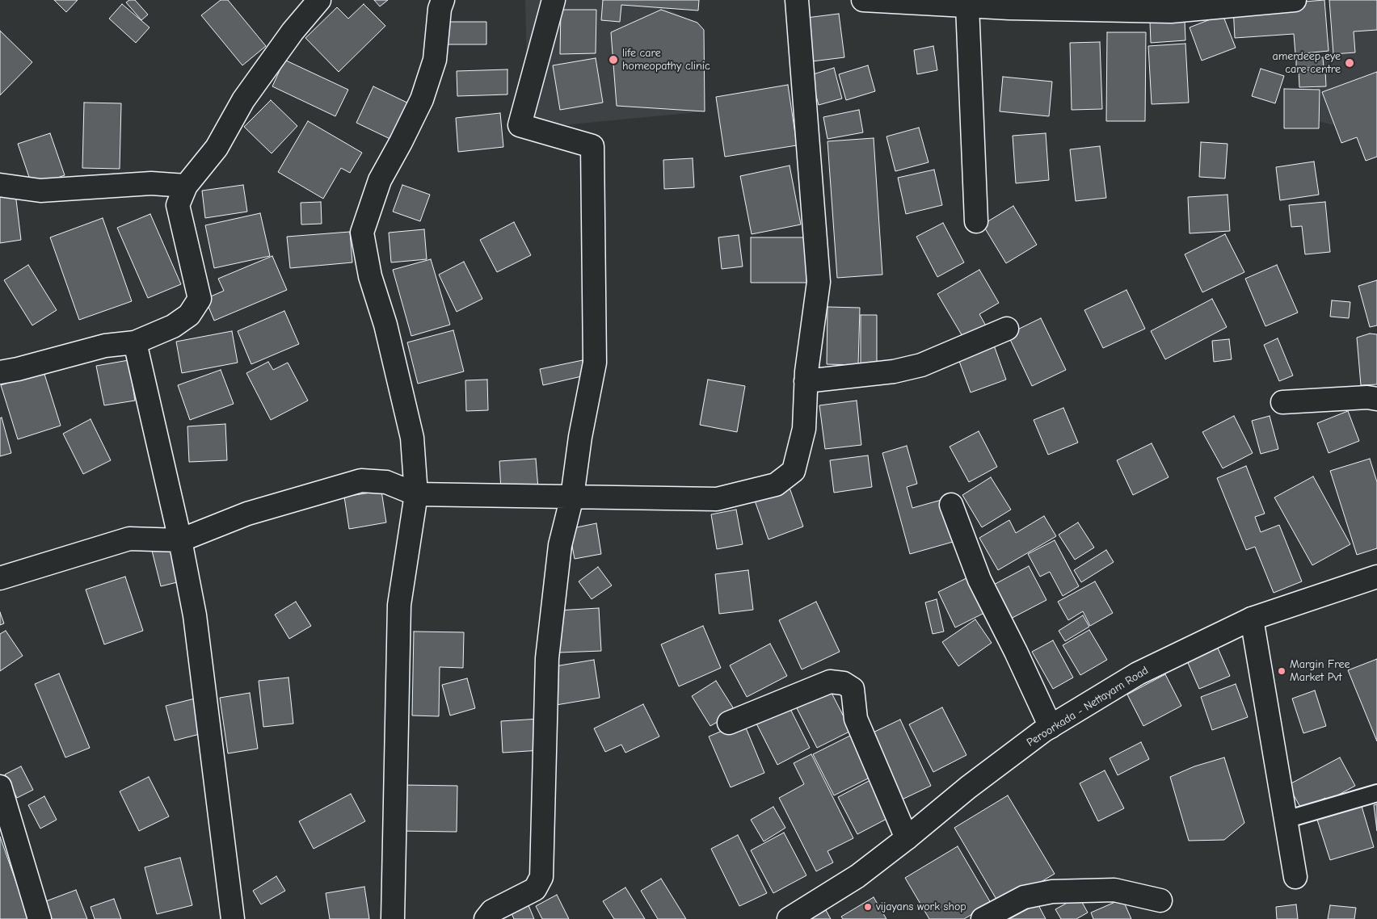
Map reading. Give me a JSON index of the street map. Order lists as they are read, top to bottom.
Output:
{
  "streets": {
    "street": ["Peroorkada - Nettayam Road"]
  },
  "places": [
    "life care homeopathy clinic",
    "amerdeep eye care centre",
    "Margin Free Market Pvt",
    "vijayans work shop"
  ]
}
